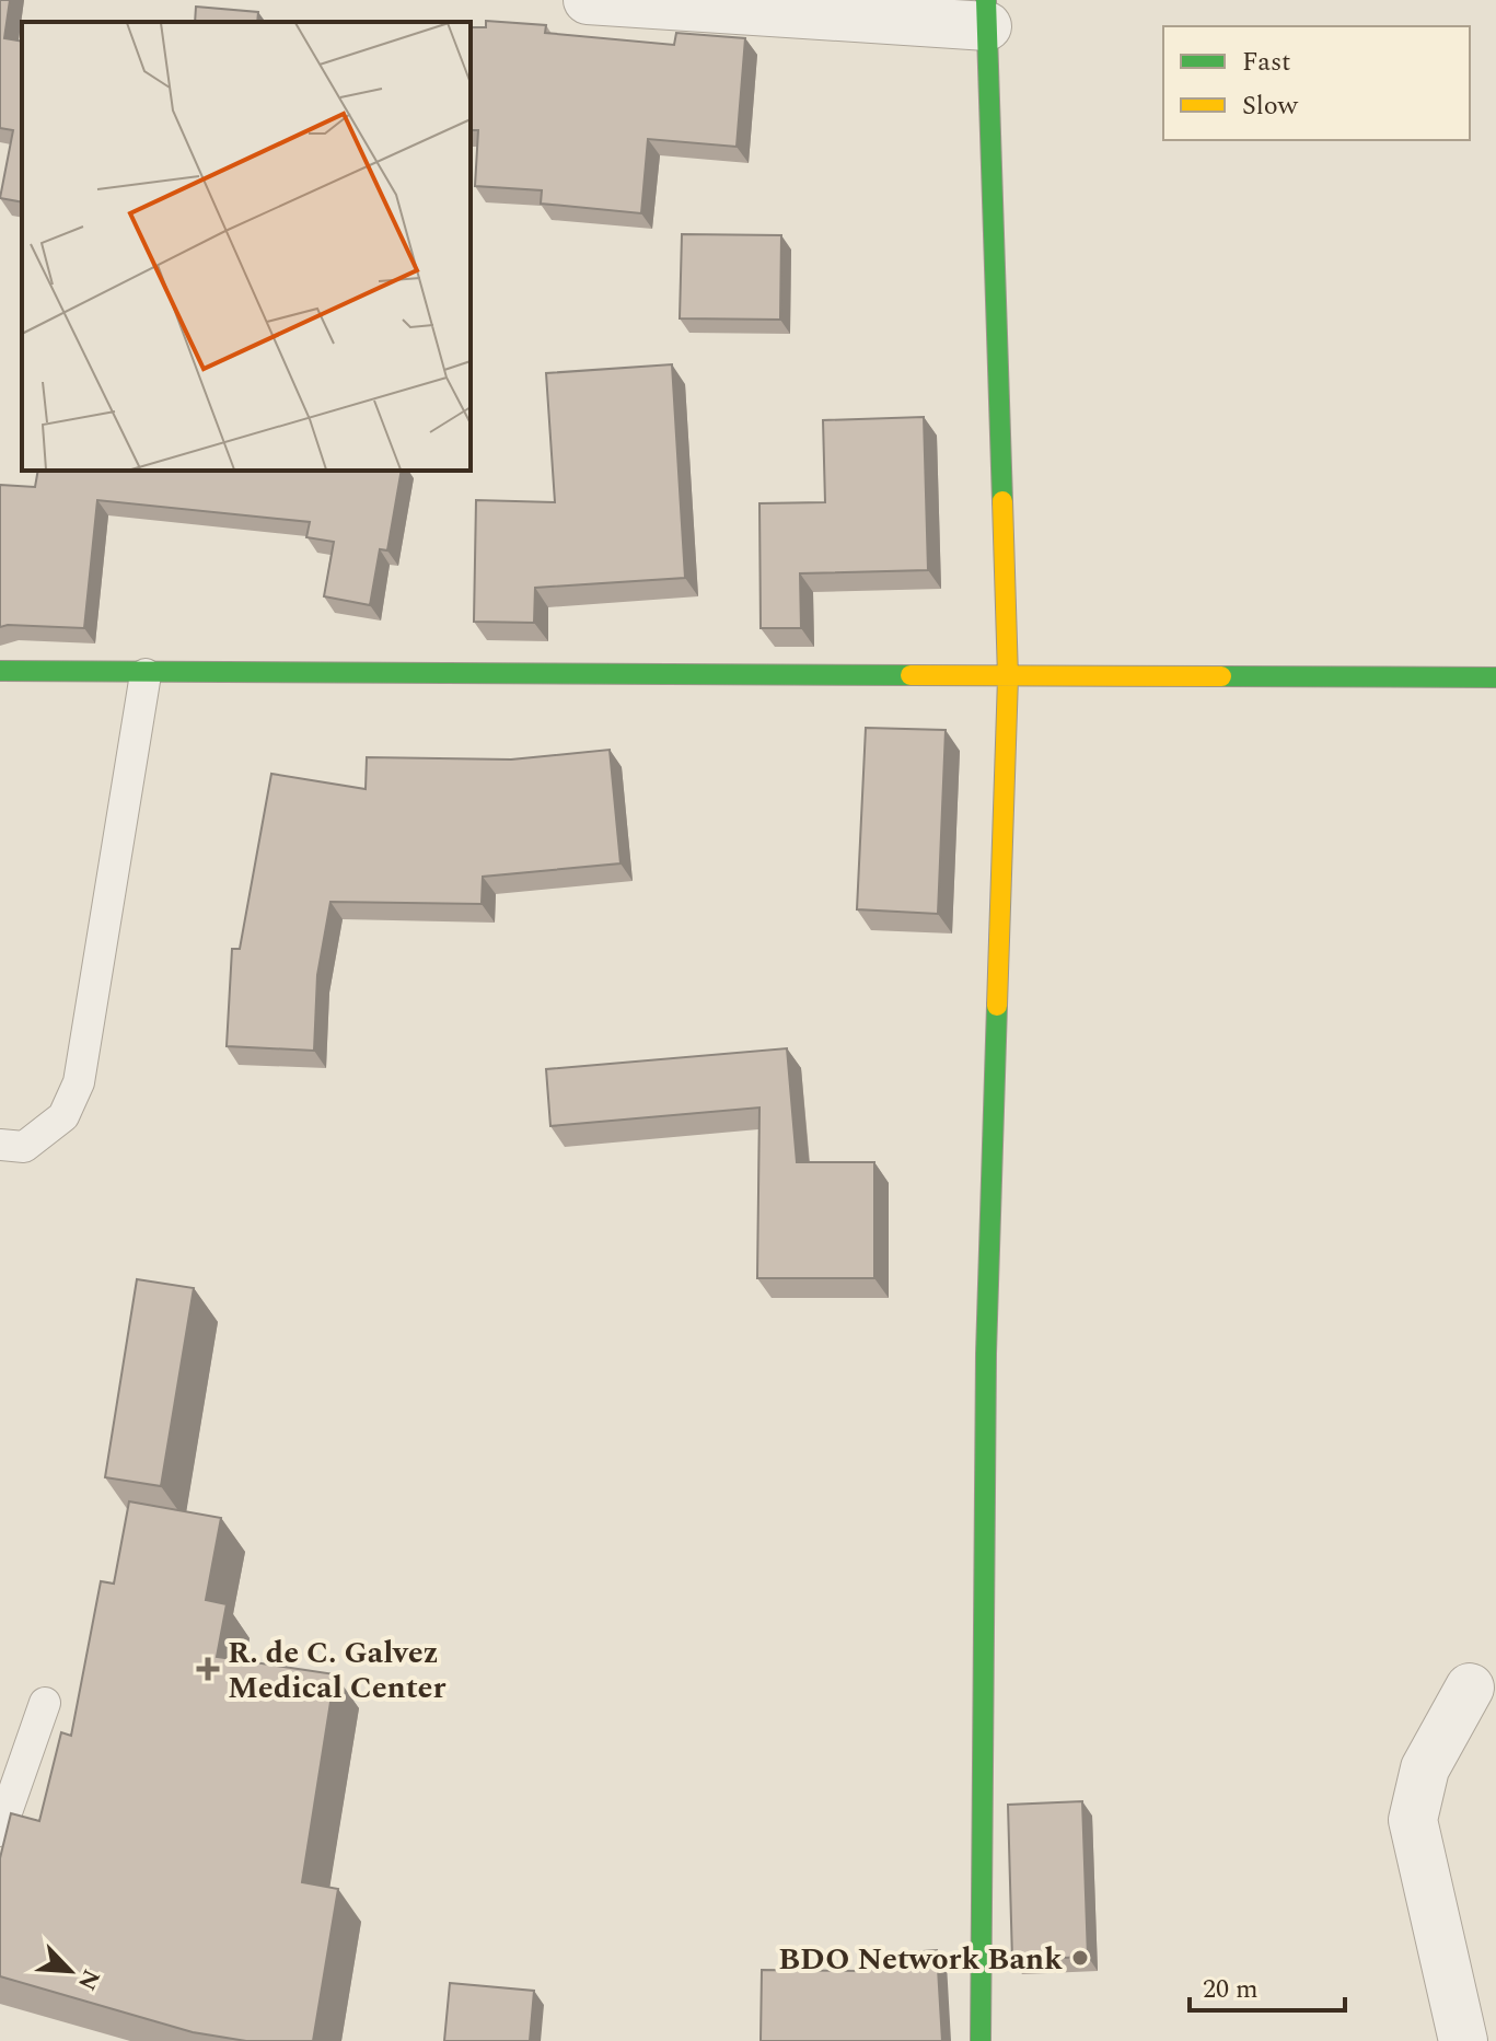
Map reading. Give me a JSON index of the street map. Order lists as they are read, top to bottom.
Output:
{
  "places": {
    "health": ["R. de C. Galvez Medical Center"],
    "other": ["BDO Network Bank"]
  },
  "legend": ["Fast", "Slow"],
  "scale_bar": "20 m",
  "north": "bottom right"
}
